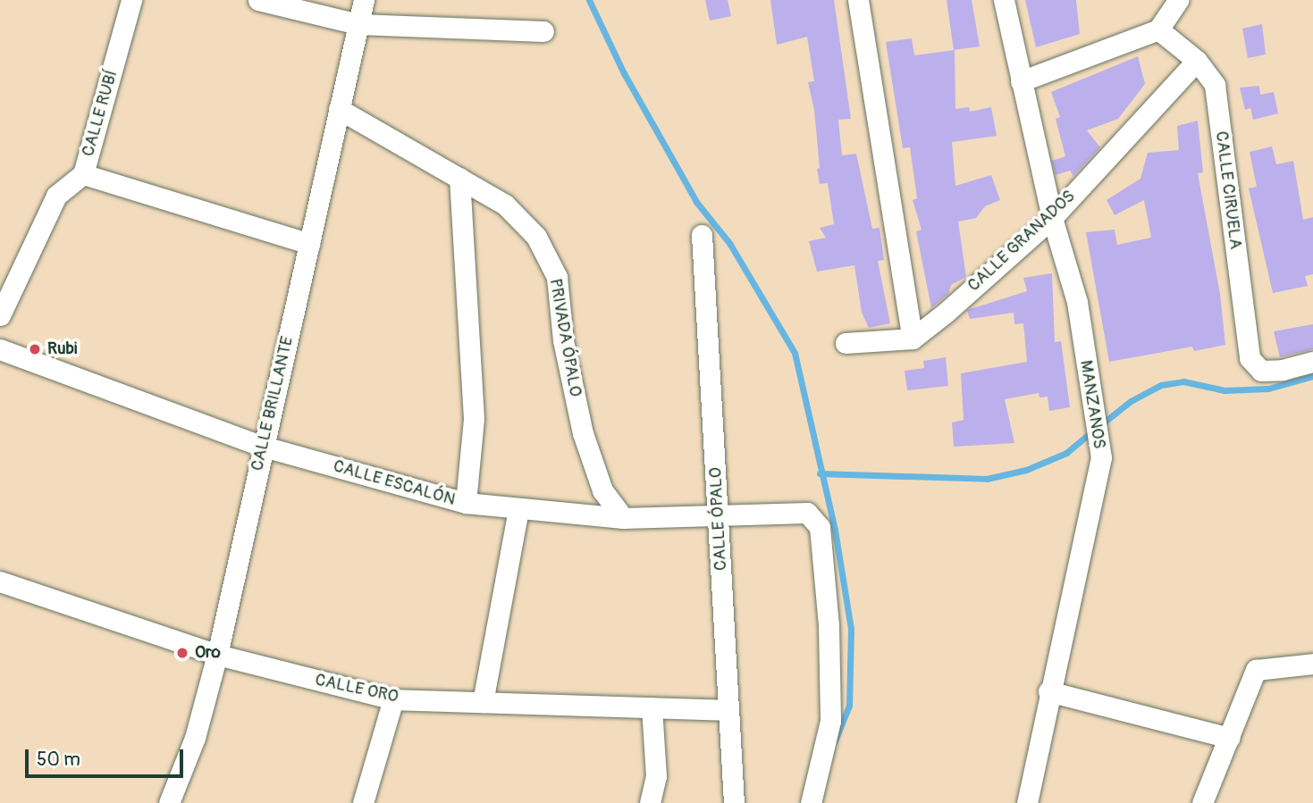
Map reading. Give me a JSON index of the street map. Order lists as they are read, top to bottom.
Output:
{
  "streets": {
    "street": [
      "CALLE RUBÍ",
      "CALLE CIRUELA",
      "CALLE GRANADOS",
      "PRIVADA ÓPALO",
      "CALLE BRILLANTE",
      "MANZANOS",
      "CALLE ESCALÓN",
      "CALLE ÓPALO",
      "CALLE ORO"
    ]
  },
  "crossings": [
    ["CALLE CIRUELA", "CALLE GRANADOS"],
    ["CALLE GRANADOS", "MANZANOS"],
    ["PRIVADA ÓPALO", "CALLE BRILLANTE"],
    ["PRIVADA ÓPALO", "CALLE ESCALÓN"],
    ["CALLE BRILLANTE", "CALLE ESCALÓN"],
    ["CALLE BRILLANTE", "CALLE ORO"],
    ["CALLE ESCALÓN", "CALLE ÓPALO"],
    ["CALLE ÓPALO", "CALLE ORO"]
  ],
  "places": ["Rubi", "Oro"],
  "scale_bar": "50 m"
}
